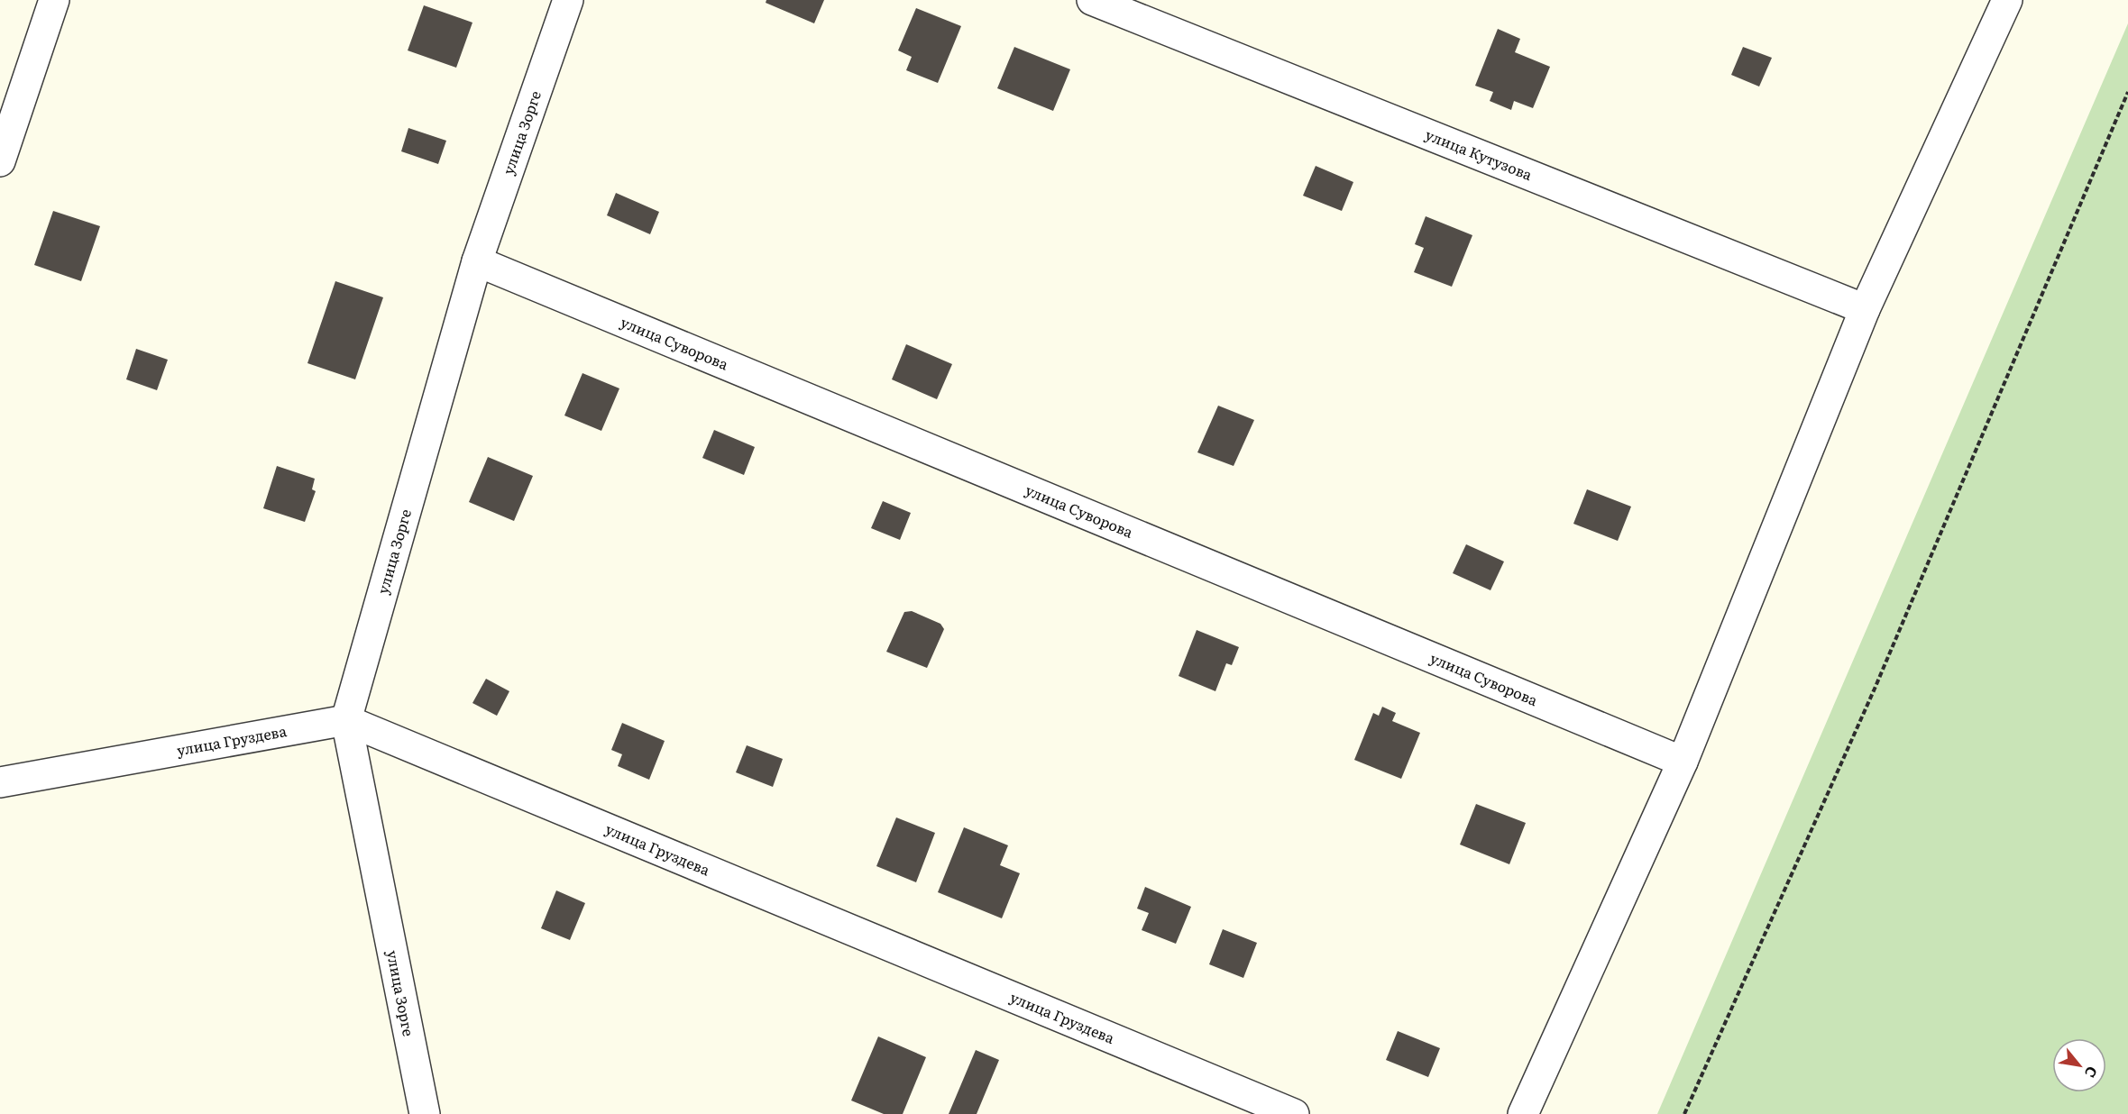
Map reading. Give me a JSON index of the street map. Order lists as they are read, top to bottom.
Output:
{
  "streets": {
    "street": [
      "улица Зорге",
      "улица Кутузова",
      "улица Суворова",
      "улица Груздева"
    ]
  },
  "crossings": [
    ["улица Зорге", "улица Суворова"],
    ["улица Зорге", "улица Груздева"]
  ],
  "north": "bottom right"
}
